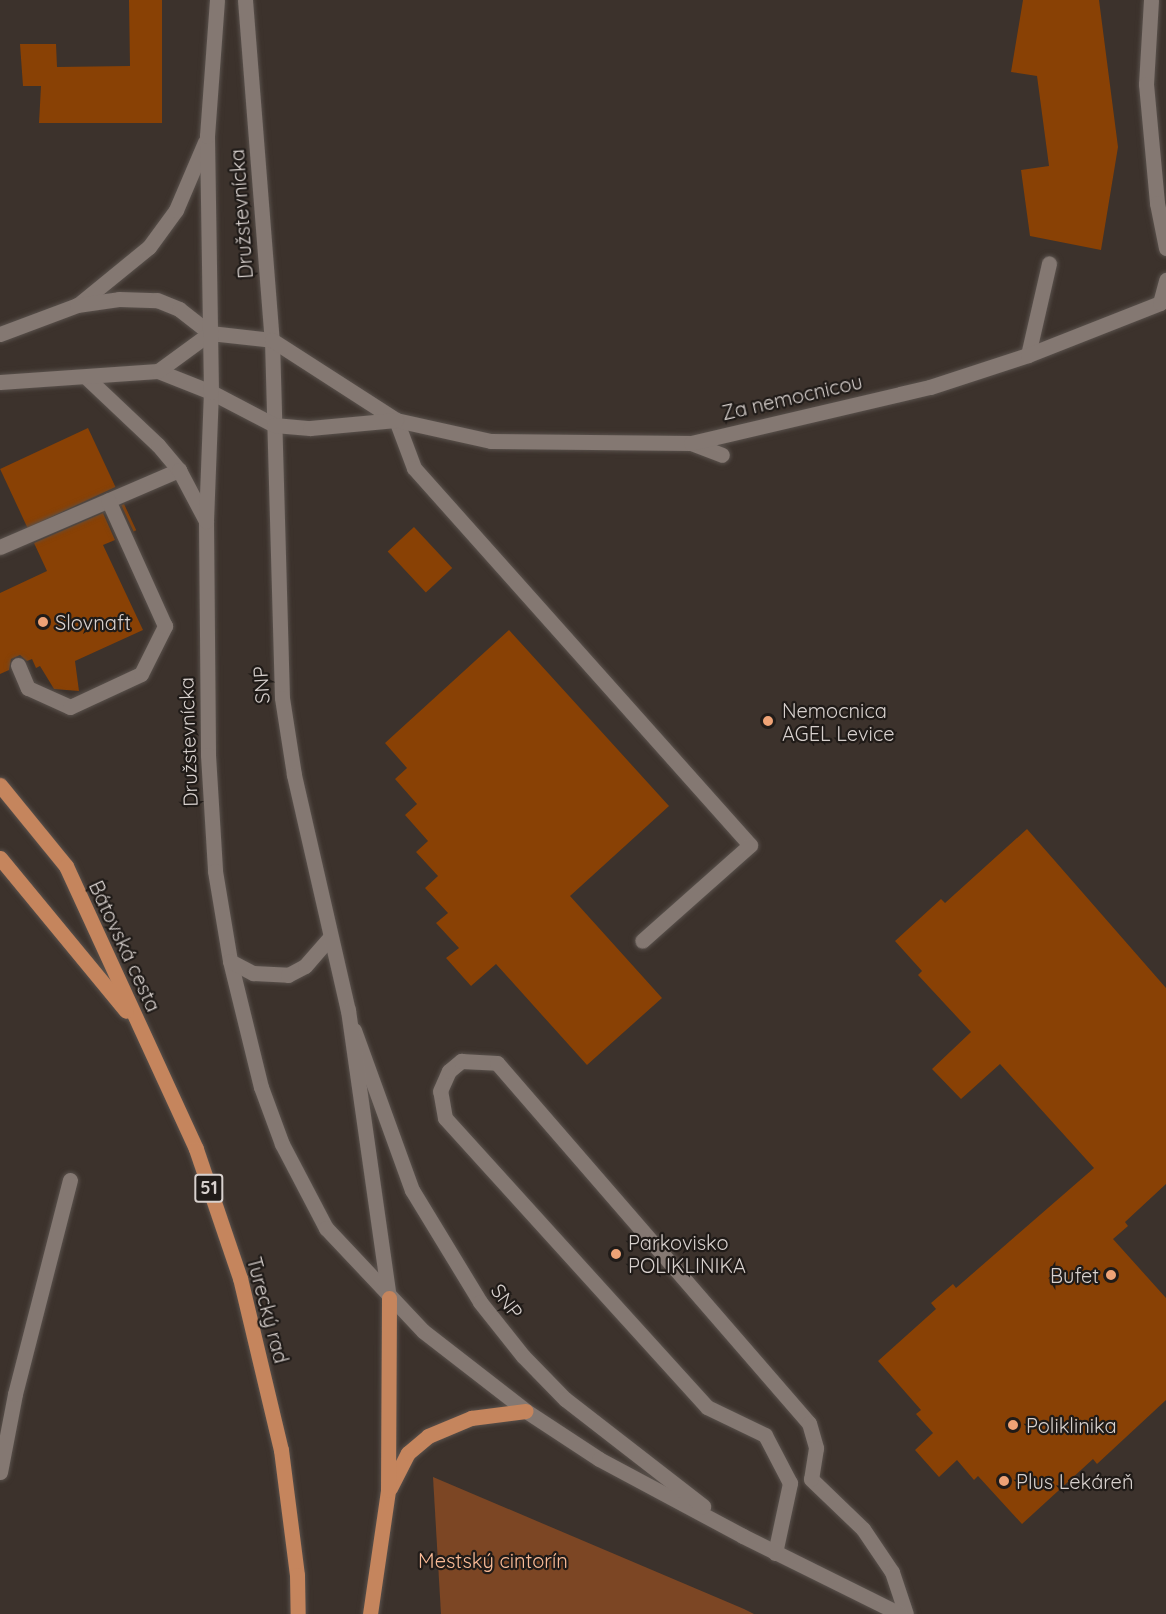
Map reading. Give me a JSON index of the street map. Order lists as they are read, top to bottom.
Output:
{
  "streets": {
    "main road": ["Bátovská cesta", "51", "Turecký rad"],
    "street": ["Družstevnícka", "Za nemocnicou", "SNP"]
  },
  "crossings": [
    ["Družstevnícka", "SNP"],
    ["Bátovská cesta", "Turecký rad"]
  ],
  "parks": ["Mestský cintorín"],
  "places": [
    "Slovnaft",
    "Nemocnica AGEL Levice",
    "Parkovisko POLIKLINIKA",
    "Bufet",
    "Poliklinika",
    "Plus Lekáreň"
  ]
}
